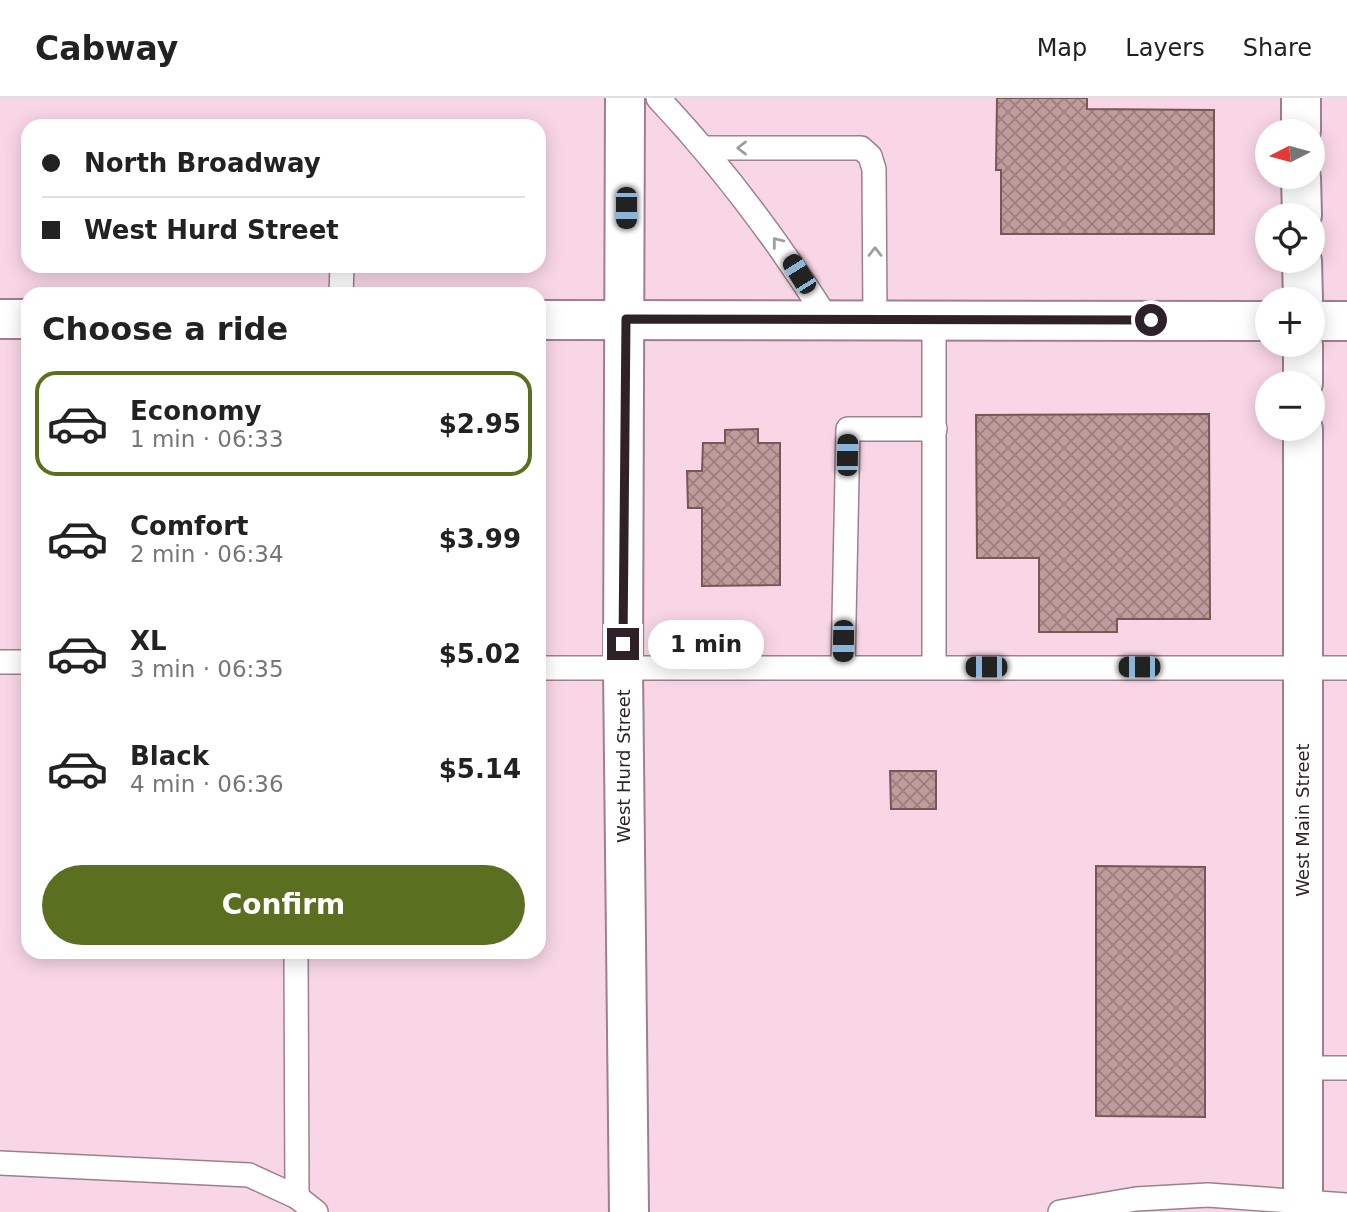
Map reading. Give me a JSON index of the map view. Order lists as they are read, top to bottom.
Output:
{
  "streets": {
    "street": ["West Hurd Street", "West Main Street"]
  },
  "north": "left",
  "page": {
    "header": "Cabway",
    "nav": ["Map", "Layers", "Share"],
    "map_buttons": ["+", "−"],
    "banner": ["North Broadway", "West Hurd Street"],
    "heading": "Choose a ride",
    "list": [
      {
        "name": "Economy",
        "note": "1 min · 06:33",
        "value": "$2.95"
      },
      {
        "name": "Comfort",
        "note": "2 min · 06:34",
        "value": "$3.99"
      },
      {
        "name": "XL",
        "note": "3 min · 06:35",
        "value": "$5.02"
      },
      {
        "name": "Black",
        "note": "4 min · 06:36",
        "value": "$5.14"
      }
    ],
    "bubble": "1 min",
    "buttons": "Confirm"
  }
}
